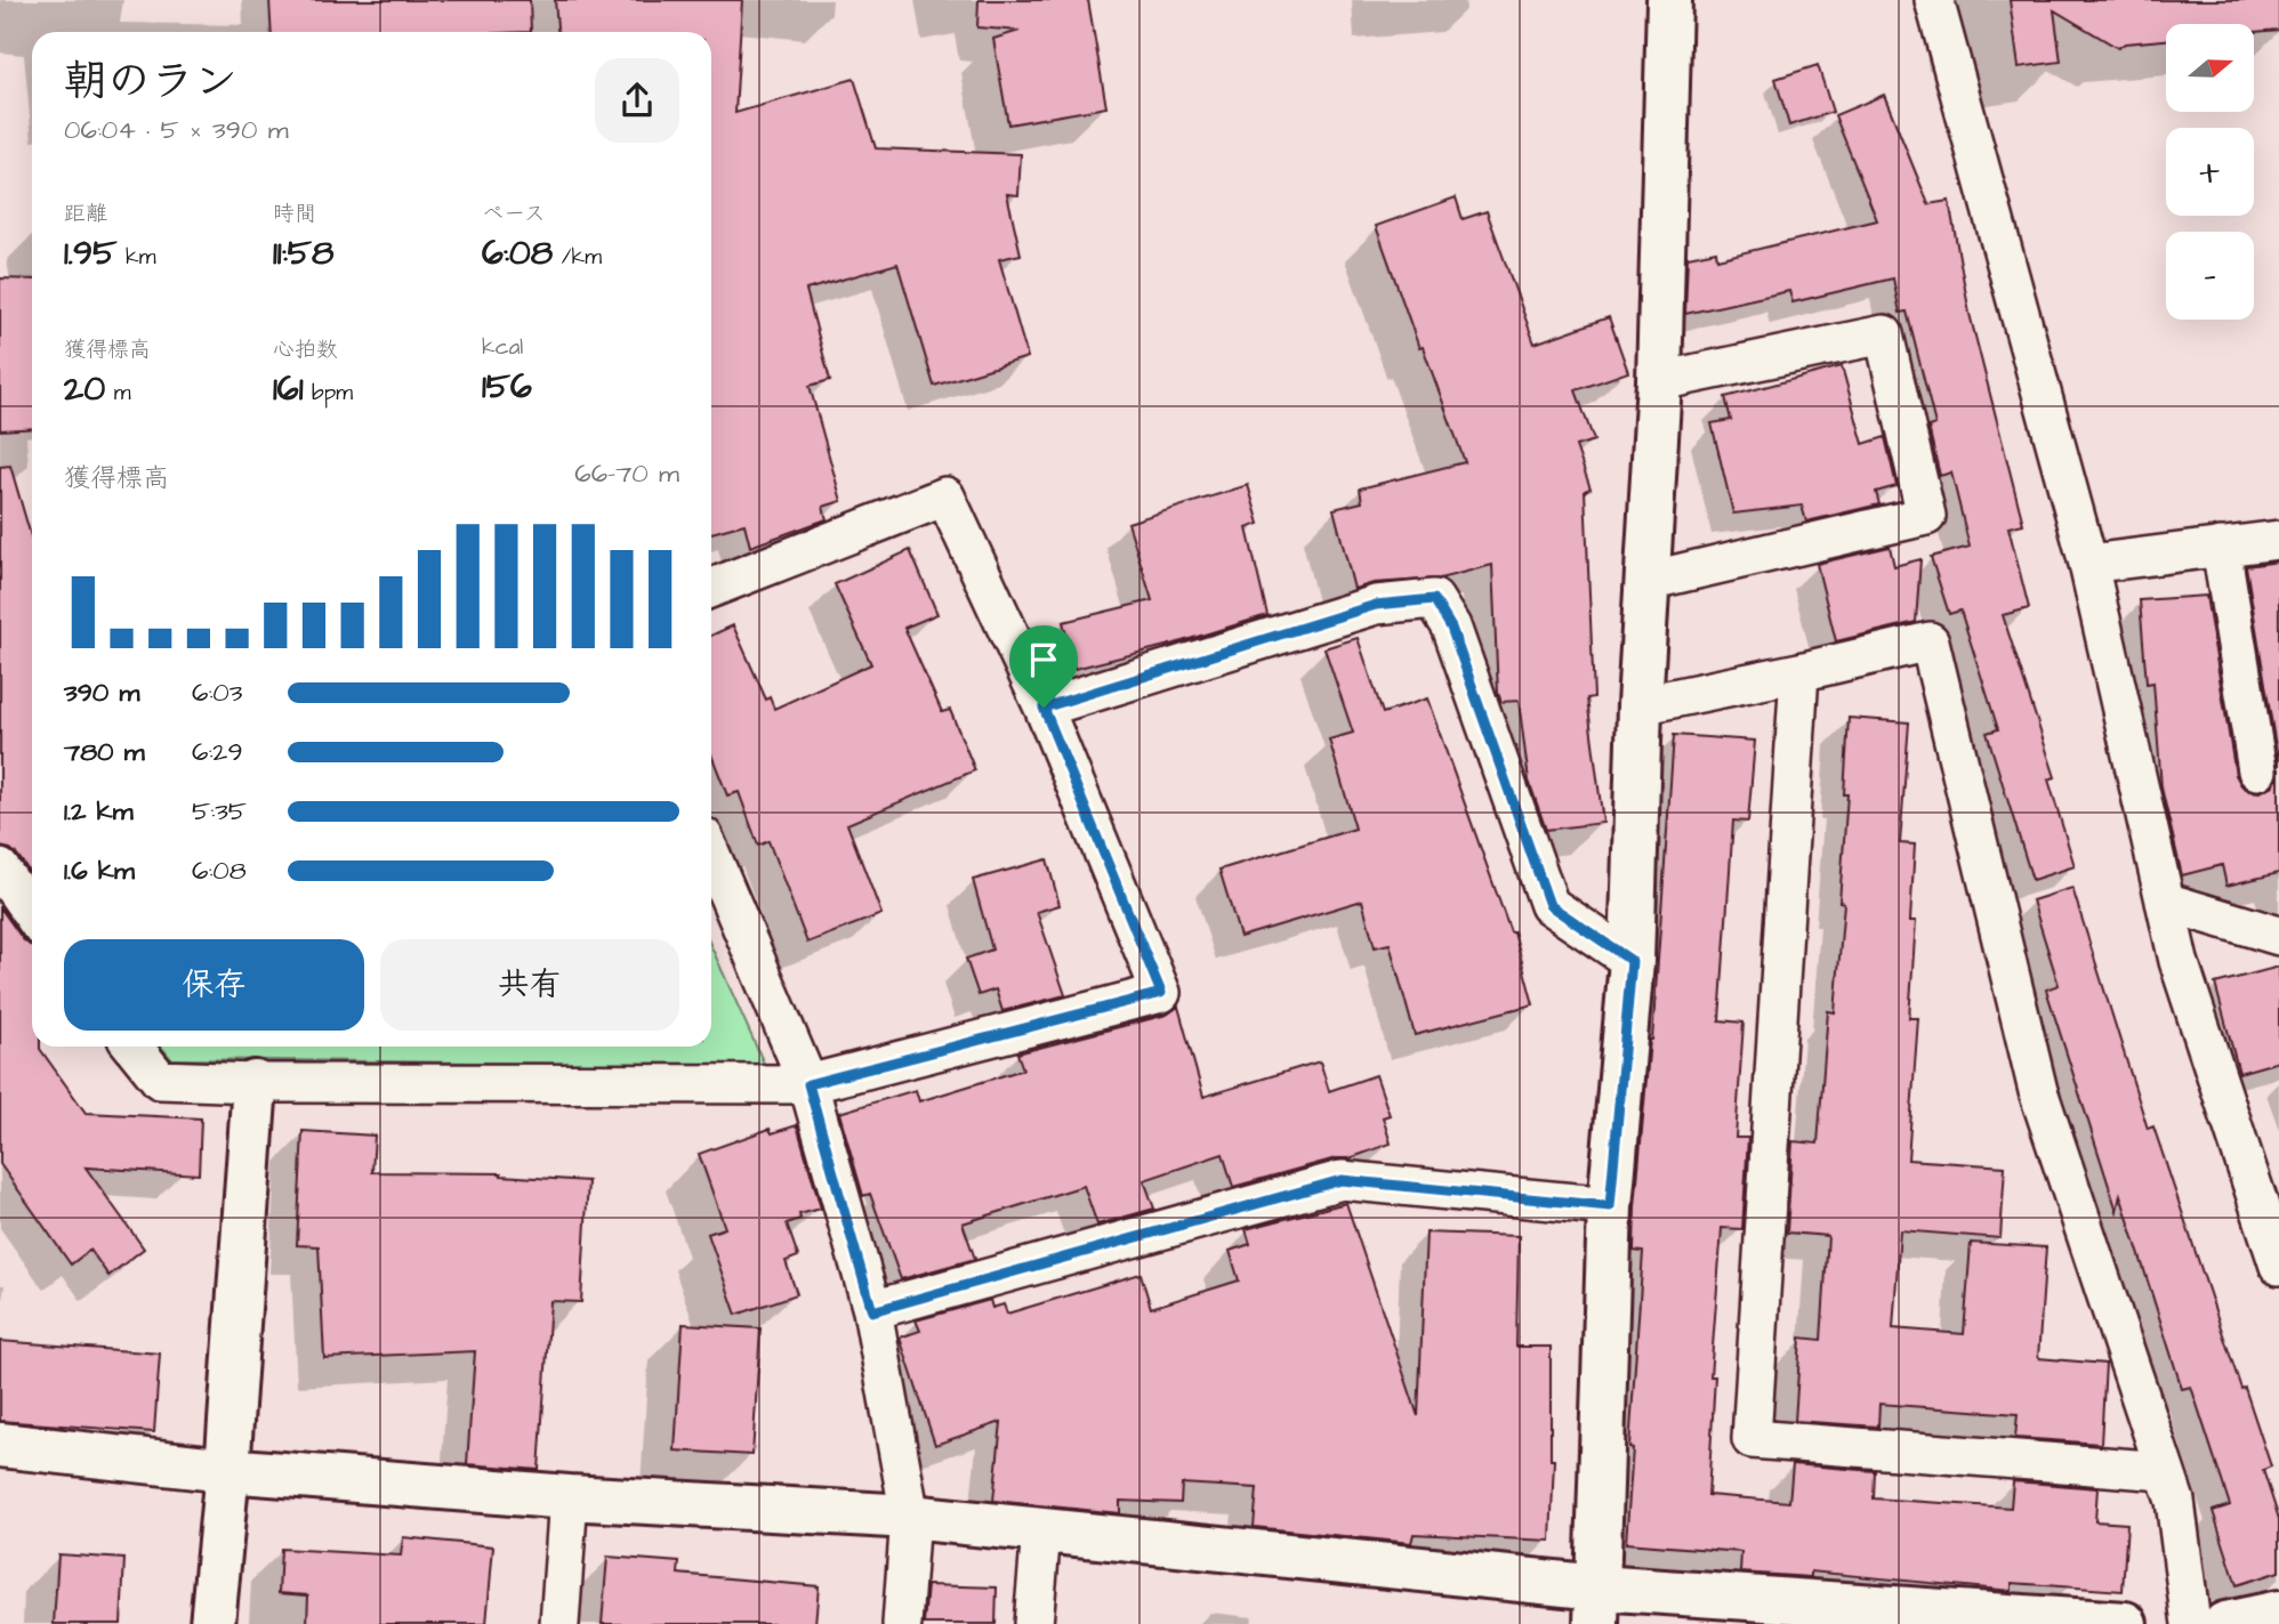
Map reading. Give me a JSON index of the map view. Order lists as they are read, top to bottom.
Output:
{
  "north": "right",
  "page": {
    "map_buttons": ["+", "−"],
    "heading": ["朝のラン", "06:04 · 5 × 390 m"],
    "stats": [
      ["距離", "1.95 km"],
      ["時間", "11:58"],
      ["ペース", "6:08 /km"],
      ["獲得標高", "20 m"],
      ["心拍数", "161 bpm"],
      ["kcal", "156"]
    ],
    "chart": ["獲得標高", "66–70 m"],
    "list": [
      {
        "name": "390 m",
        "note": "6:03"
      },
      {
        "name": "780 m",
        "note": "6:29"
      },
      {
        "name": "1.2 km",
        "note": "5:35"
      },
      {
        "name": "1.6 km",
        "note": "6:08"
      }
    ],
    "buttons": ["保存", "共有"]
  }
}
